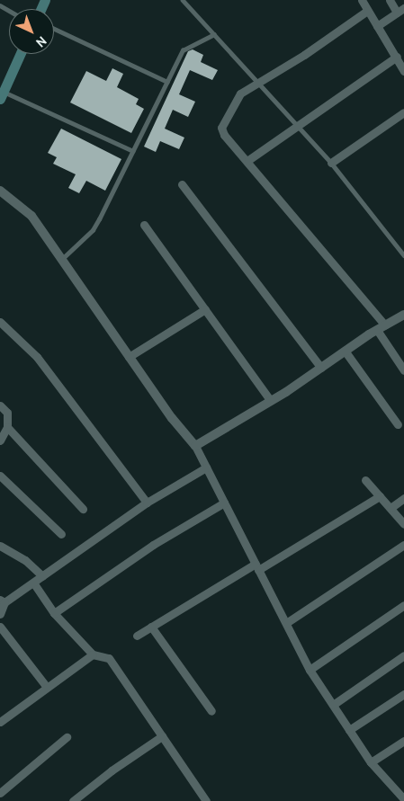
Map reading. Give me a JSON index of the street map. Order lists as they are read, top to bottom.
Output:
{
  "north": "bottom right"
}
